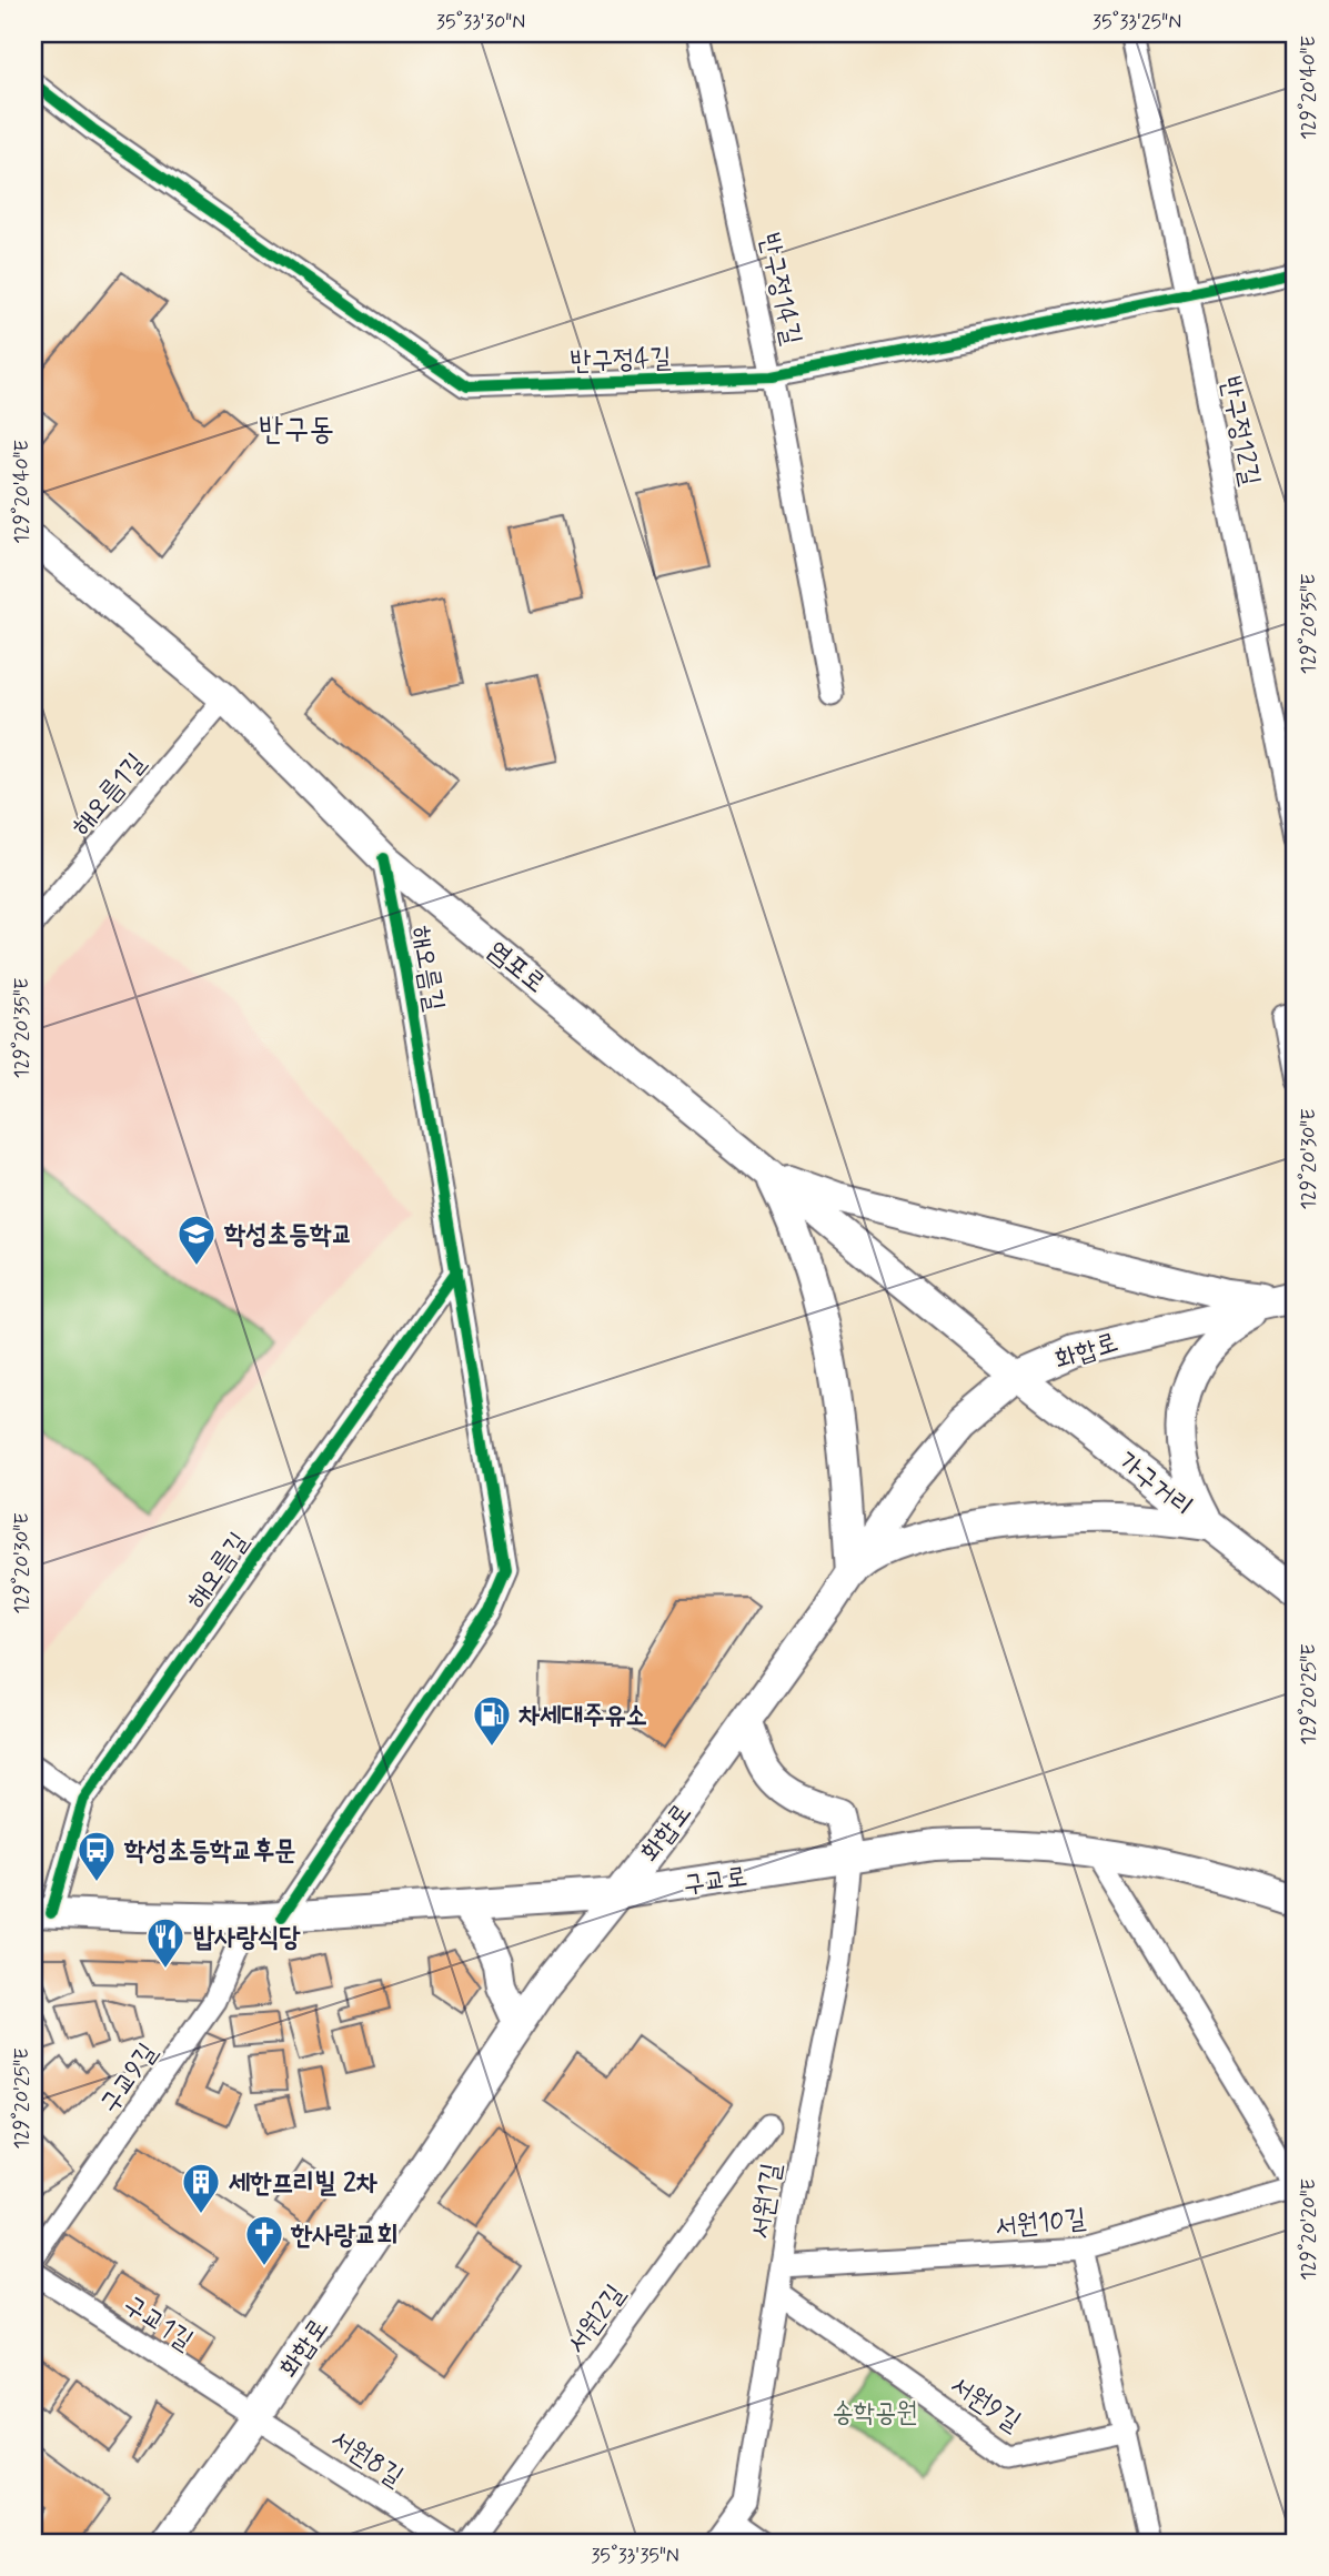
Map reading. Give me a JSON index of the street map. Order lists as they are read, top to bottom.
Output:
{
  "streets": {
    "main road": [
      "염포로",
      "화합로",
      "가구거리",
      "구교로"
    ],
    "street": [
      "반구정14길",
      "반구정4길",
      "반구정12길",
      "해오름1길",
      "해오름길",
      "구교9길",
      "서원1길",
      "서원10길",
      "서원2길",
      "구교1길",
      "서원9길",
      "서원8길"
    ]
  },
  "crossings": [
    ["반구정14길", "반구정4길"],
    ["반구정4길", "반구정12길"],
    ["해오름1길", "염포로"],
    ["염포로", "해오름길"],
    ["염포로", "화합로"],
    ["염포로", "가구거리"],
    ["해오름길", "구교로"],
    ["화합로", "가구거리"],
    ["화합로", "구교로"],
    ["화합로", "구교1길"],
    ["화합로", "서원8길"],
    ["구교로", "구교9길"],
    ["구교로", "서원1길"],
    ["구교로", "서원10길"],
    ["서원1길", "서원10길"],
    ["서원1길", "서원9길"],
    ["구교1길", "서원8길"]
  ],
  "districts": ["반구동"],
  "parks": ["송학공원"],
  "places": {
    "school or university": ["학성초등학교"],
    "fuel station": ["차세대주유소"],
    "bus stop": ["학성초등학교후문"],
    "restaurant": ["밥사랑식당"],
    "building": ["세한프리빌 2차"],
    "church": ["한사랑교회"]
  },
  "coordinates": [
    "35°33'30\"N",
    "35°33'25\"N",
    "129°20'40\"E",
    "129°20'35\"E",
    "129°20'30\"E",
    "129°20'25\"E",
    "129°20'20\"E",
    "35°33'35\"N"
  ]
}
